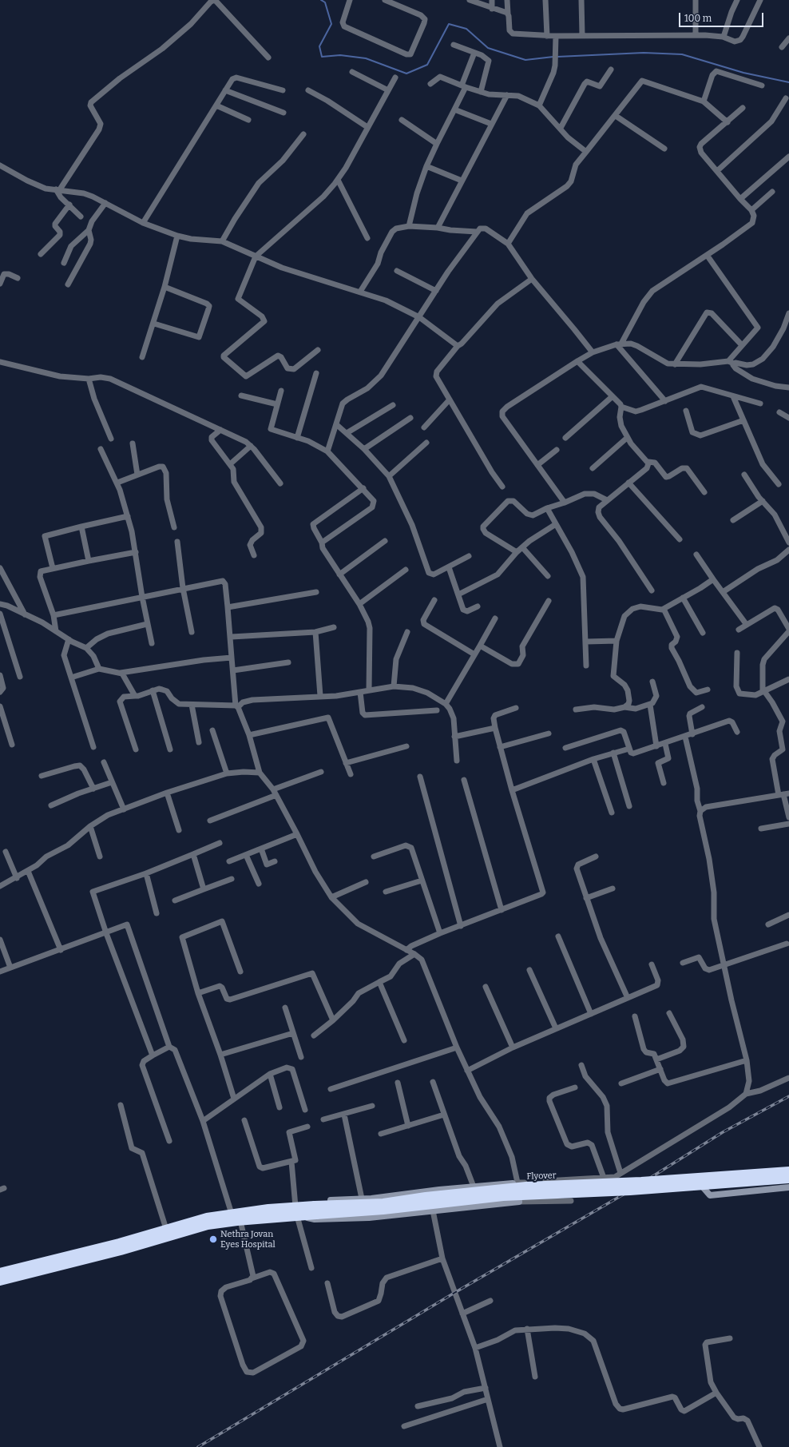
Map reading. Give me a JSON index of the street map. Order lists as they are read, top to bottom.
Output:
{
  "streets": {
    "highway": ["Flyover"]
  },
  "places": ["Nethra Jovan Eyes Hospital"],
  "scale_bar": "100 m"
}
